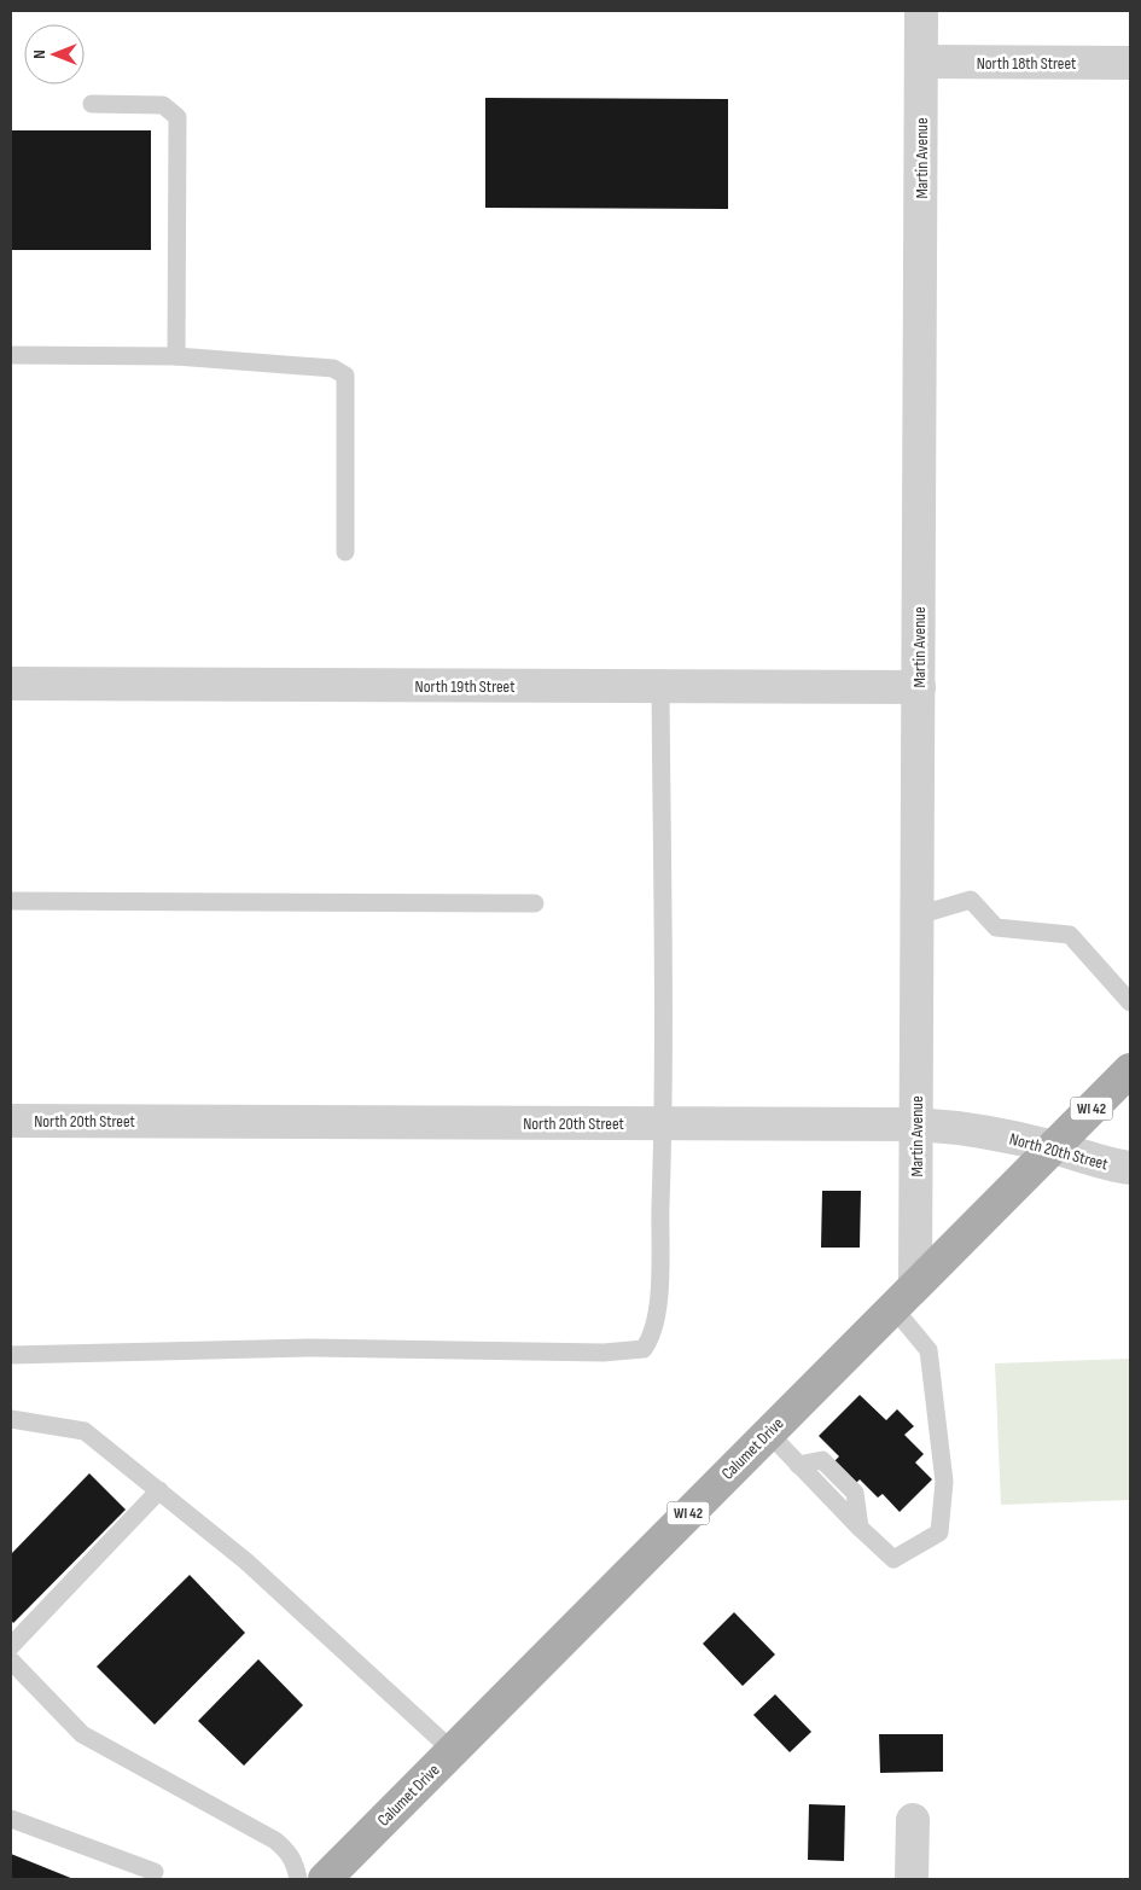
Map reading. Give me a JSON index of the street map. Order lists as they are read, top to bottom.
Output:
{
  "streets": {
    "main road": ["WI 42", "Calumet Drive"],
    "street": [
      "North 18th Street",
      "Martin Avenue",
      "North 19th Street",
      "North 20th Street"
    ]
  },
  "crossings": [
    ["North 18th Street", "Martin Avenue"],
    ["Martin Avenue", "North 19th Street"],
    ["Martin Avenue", "North 20th Street"],
    ["Martin Avenue", "Calumet Drive"],
    ["North 20th Street", "Calumet Drive"]
  ],
  "north": "left"
}
